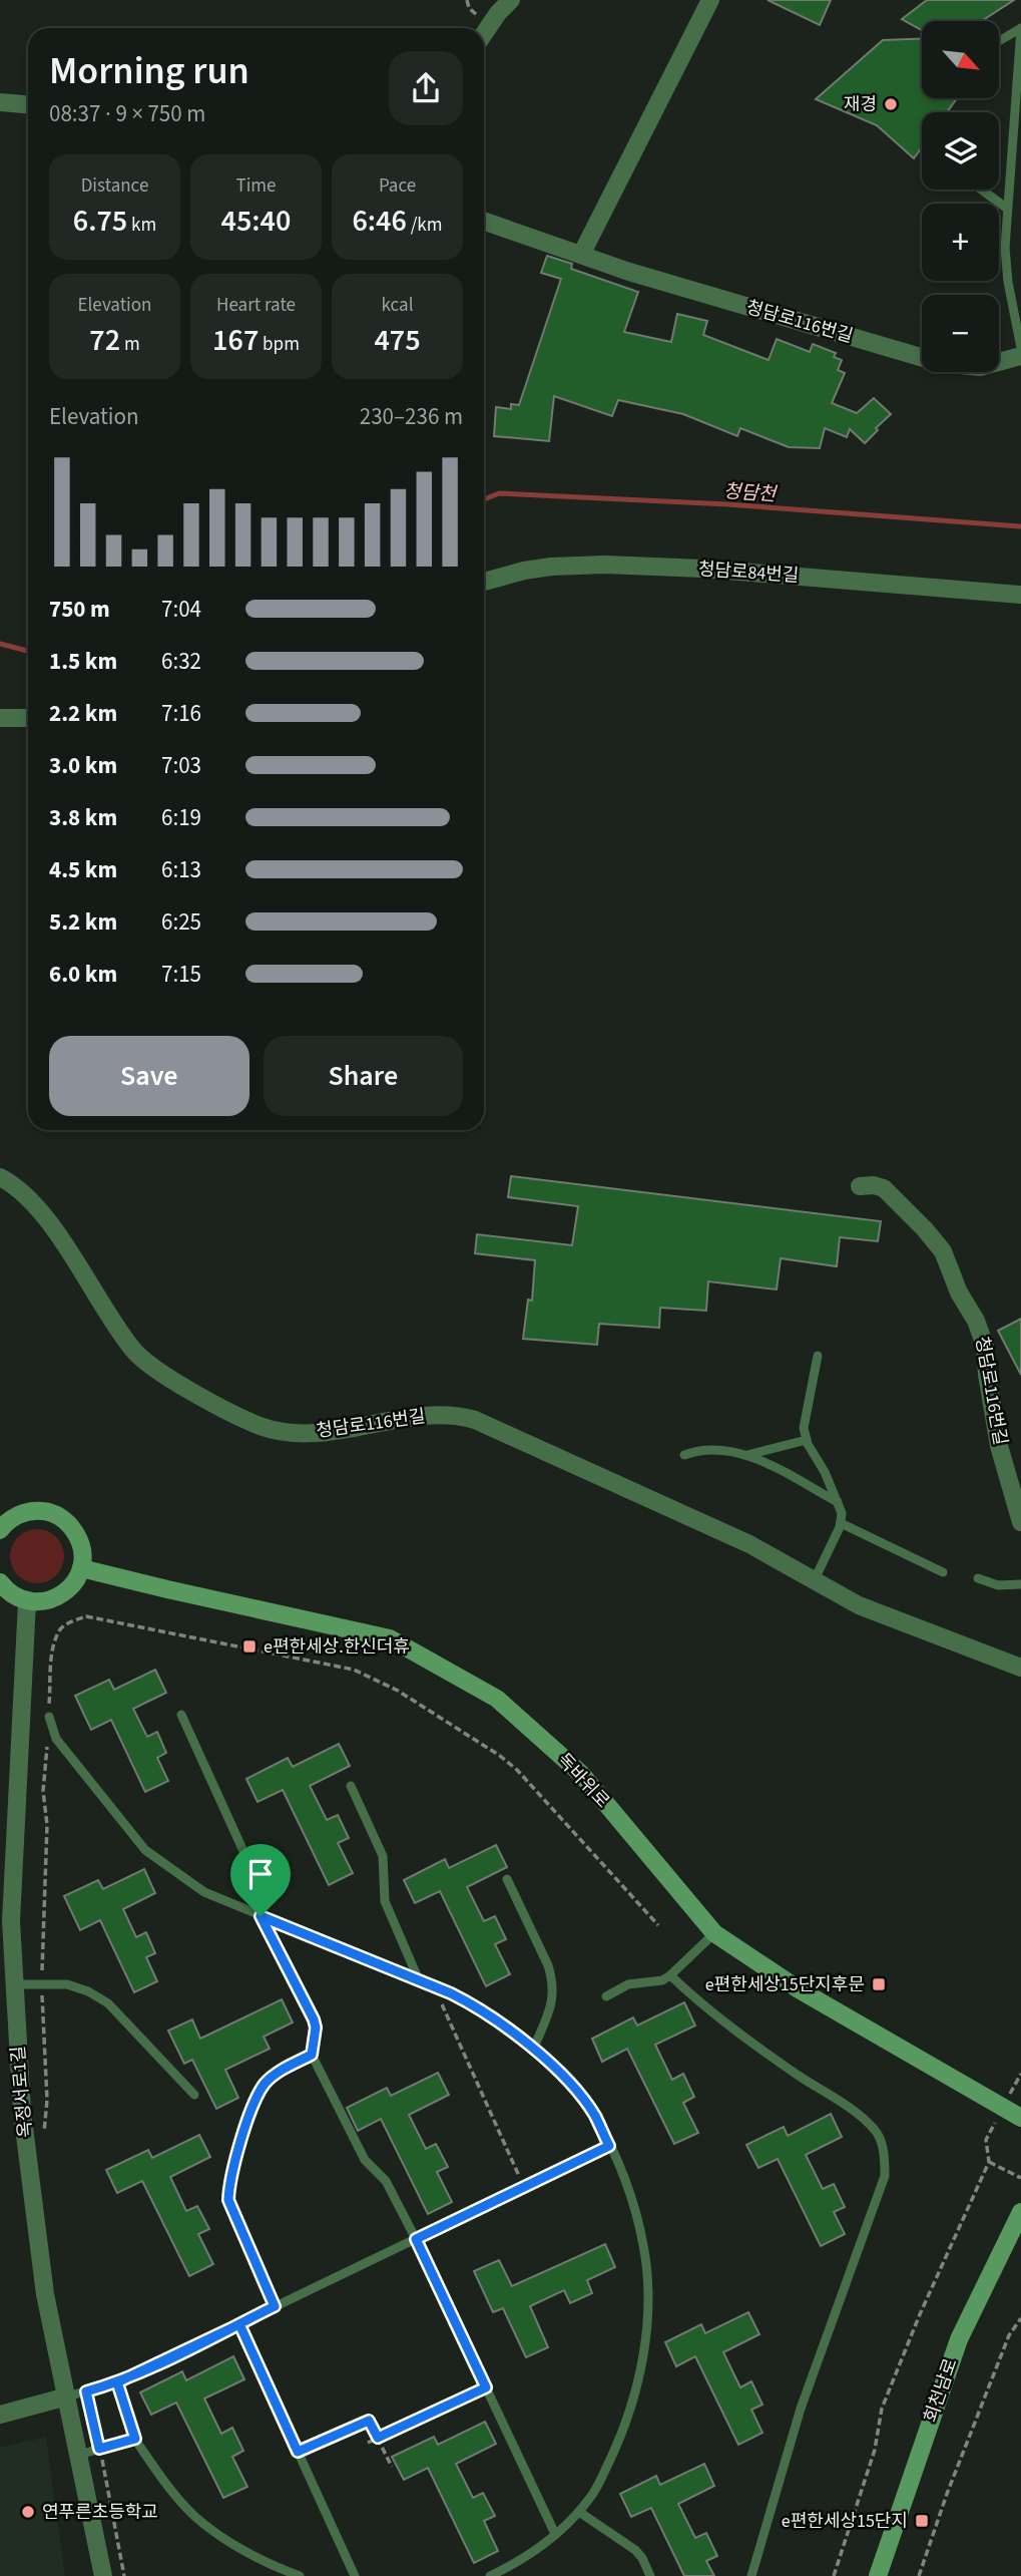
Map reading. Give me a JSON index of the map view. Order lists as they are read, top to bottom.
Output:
{
  "streets": {
    "main road": ["독바위로", "회천남로"],
    "street": ["청담로116번길", "청담로84번길", "옥정서로1길"]
  },
  "water": ["청담천"],
  "places": {
    "other": ["재경", "연푸른초등학교"],
    "transit": ["e편한세상.한신더휴", "e편한세상15단지후문", "e편한세상15단지"]
  },
  "north": "bottom right",
  "page": {
    "map_buttons": ["+", "−"],
    "heading": ["Morning run", "08:37 · 9 × 750 m"],
    "stats": [
      ["Distance", "6.75 km"],
      ["Time", "45:40"],
      ["Pace", "6:46 /km"],
      ["Elevation", "72 m"],
      ["Heart rate", "167 bpm"],
      ["kcal", "475"]
    ],
    "chart": ["Elevation", "230–236 m"],
    "list": [
      {
        "name": "750 m",
        "note": "7:04"
      },
      {
        "name": "1.5 km",
        "note": "6:32"
      },
      {
        "name": "2.2 km",
        "note": "7:16"
      },
      {
        "name": "3.0 km",
        "note": "7:03"
      },
      {
        "name": "3.8 km",
        "note": "6:19"
      },
      {
        "name": "4.5 km",
        "note": "6:13"
      },
      {
        "name": "5.2 km",
        "note": "6:25"
      },
      {
        "name": "6.0 km",
        "note": "7:15"
      }
    ],
    "buttons": ["Save", "Share"]
  }
}
